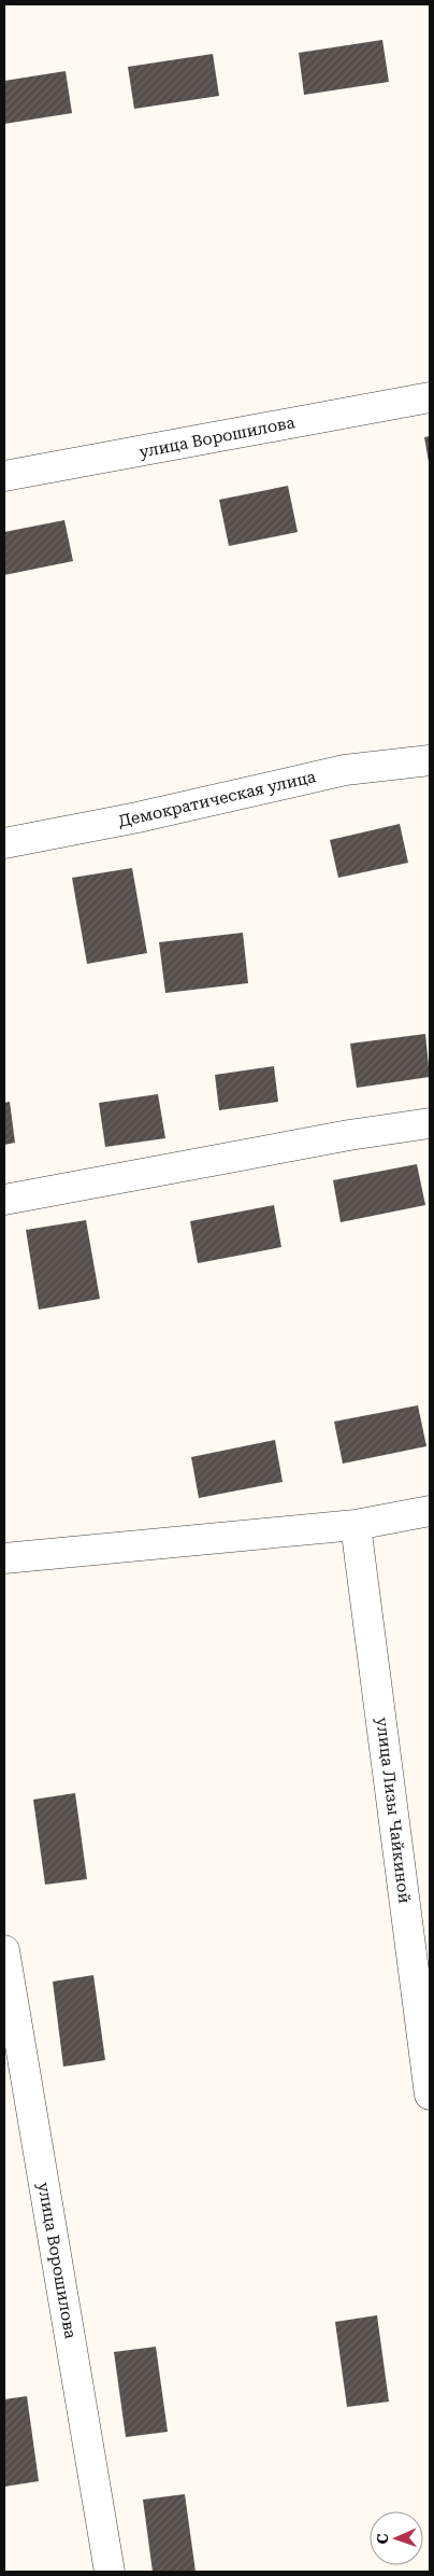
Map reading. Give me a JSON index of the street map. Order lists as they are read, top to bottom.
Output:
{
  "streets": {
    "street": ["улица Ворошилова", "Демократическая улица", "улица Лизы Чайкиной"]
  },
  "north": "left"
}
